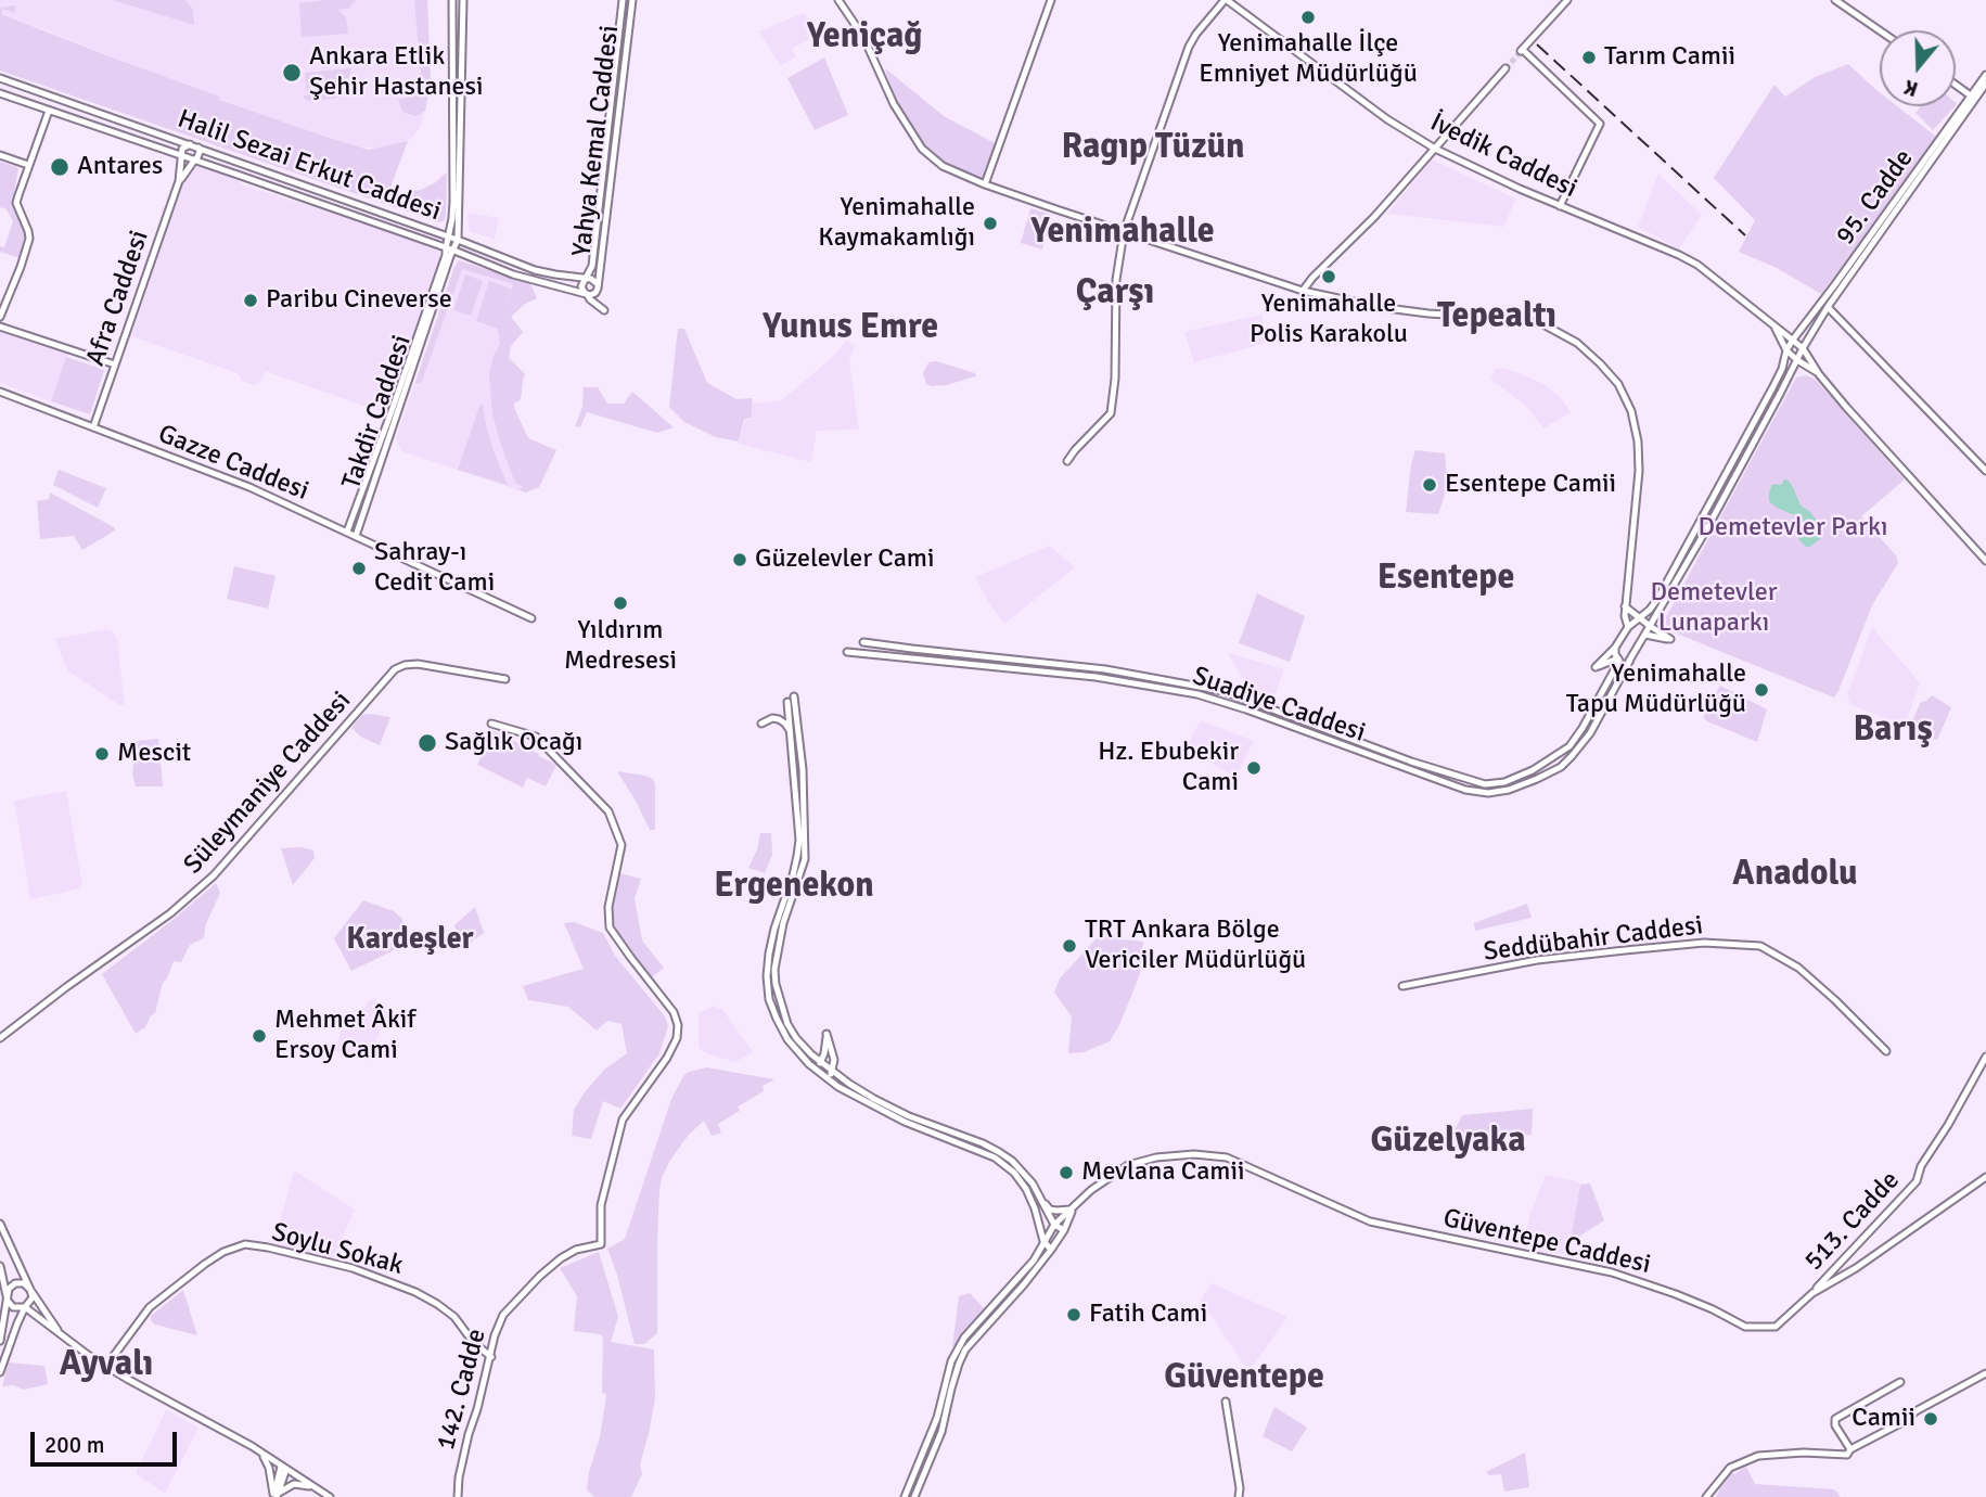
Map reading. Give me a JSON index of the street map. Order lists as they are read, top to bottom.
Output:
{
  "streets": {
    "main road": [
      "Yahya Kemal Caddesi",
      "İvedik Caddesi",
      "Halil Sezai Erkut Caddesi",
      "95. Cadde",
      "Afra Caddesi",
      "Takdir Caddesi",
      "Gazze Caddesi",
      "Suadiye Caddesi",
      "Süleymaniye Caddesi",
      "Seddübahir Caddesi",
      "513. Cadde",
      "Güventepe Caddesi",
      "Soylu Sokak",
      "142. Cadde"
    ]
  },
  "crossings": [
    ["Yahya Kemal Caddesi", "Halil Sezai Erkut Caddesi"],
    ["İvedik Caddesi", "95. Cadde"],
    ["İvedik Caddesi", "Suadiye Caddesi"],
    ["Halil Sezai Erkut Caddesi", "Afra Caddesi"],
    ["Halil Sezai Erkut Caddesi", "Takdir Caddesi"],
    ["Afra Caddesi", "Gazze Caddesi"],
    ["Takdir Caddesi", "Gazze Caddesi"],
    ["513. Cadde", "Güventepe Caddesi"],
    ["Soylu Sokak", "142. Cadde"]
  ],
  "districts": [
    "Yeniçağ",
    "Ragıp Tüzün",
    "Yenimahalle",
    "Çarşı",
    "Tepealtı",
    "Yunus Emre",
    "Esentepe",
    "Barış",
    "Anadolu",
    "Ergenekon",
    "Kardeşler",
    "Güzelyaka",
    "Ayvalı",
    "Güventepe"
  ],
  "parks": ["Demetevler Parkı", "Demetevler Lunaparkı"],
  "places": [
    "Yenimahalle İlçe Emniyet Müdürlüğü",
    "Tarım Camii",
    "Ankara Etlik Şehir Hastanesi",
    "Antares",
    "Yenimahalle Kaymakamlığı",
    "Yenimahalle Polis Karakolu",
    "Paribu Cineverse",
    "Esentepe Camii",
    "Güzelevler Cami",
    "Sahray-ı Cedit Cami",
    "Yıldırım Medresesi",
    "Yenimahalle Tapu Müdürlüğü",
    "Sağlık Ocağı",
    "Mescit",
    "Hz. Ebubekir Cami",
    "TRT Ankara Bölge Vericiler Müdürlüğü",
    "Mehmet Âkif Ersoy Cami",
    "Mevlana Camii",
    "Fatih Cami",
    "Camii"
  ],
  "scale_bar": "200 m",
  "north": "bottom"
}
